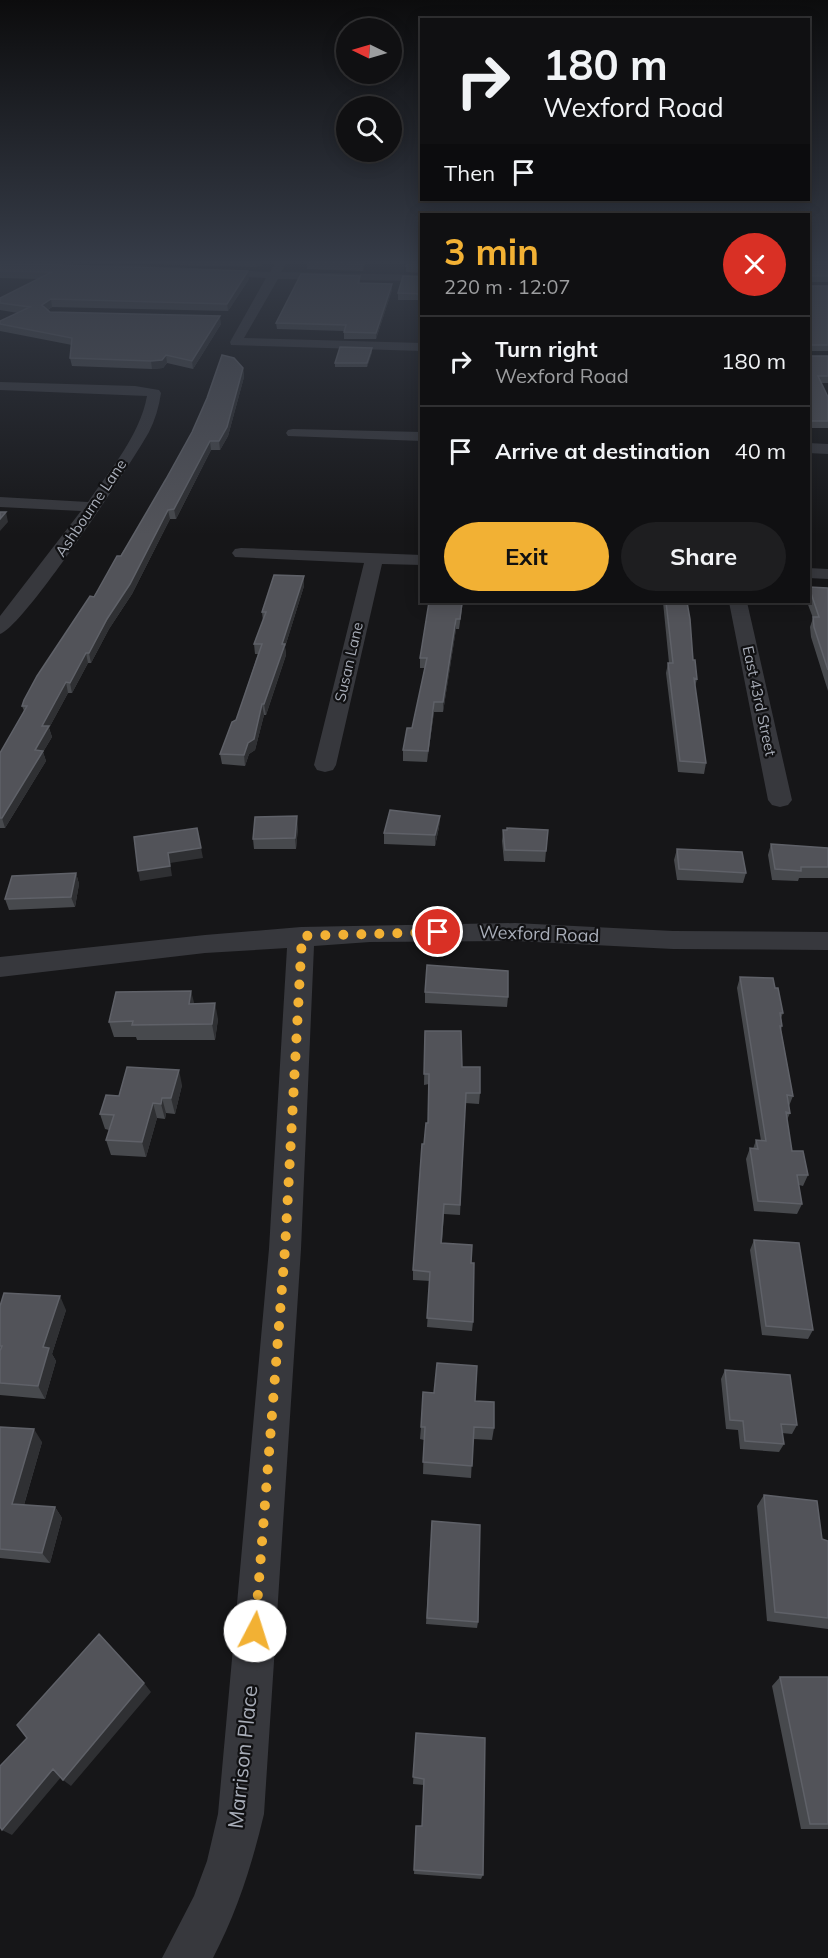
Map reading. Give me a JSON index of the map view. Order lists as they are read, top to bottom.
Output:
{
  "streets": {
    "street": [
      "Ashbourne Lane",
      "Susan Lane",
      "East 43rd Street",
      "Wexford Road",
      "Marrison Place"
    ]
  },
  "crossings": [
    ["Wexford Road", "Marrison Place"]
  ],
  "north": "left",
  "page": {
    "turn": ["180 m", "Wexford Road"],
    "then": "Then",
    "heading": ["3 min", "220 m · 12:07"],
    "list": [
      {
        "name": "Turn right",
        "note": "Wexford Road",
        "value": "180 m"
      },
      {
        "name": "Arrive at destination",
        "value": "40 m"
      }
    ],
    "buttons": ["Exit", "Share"]
  }
}
